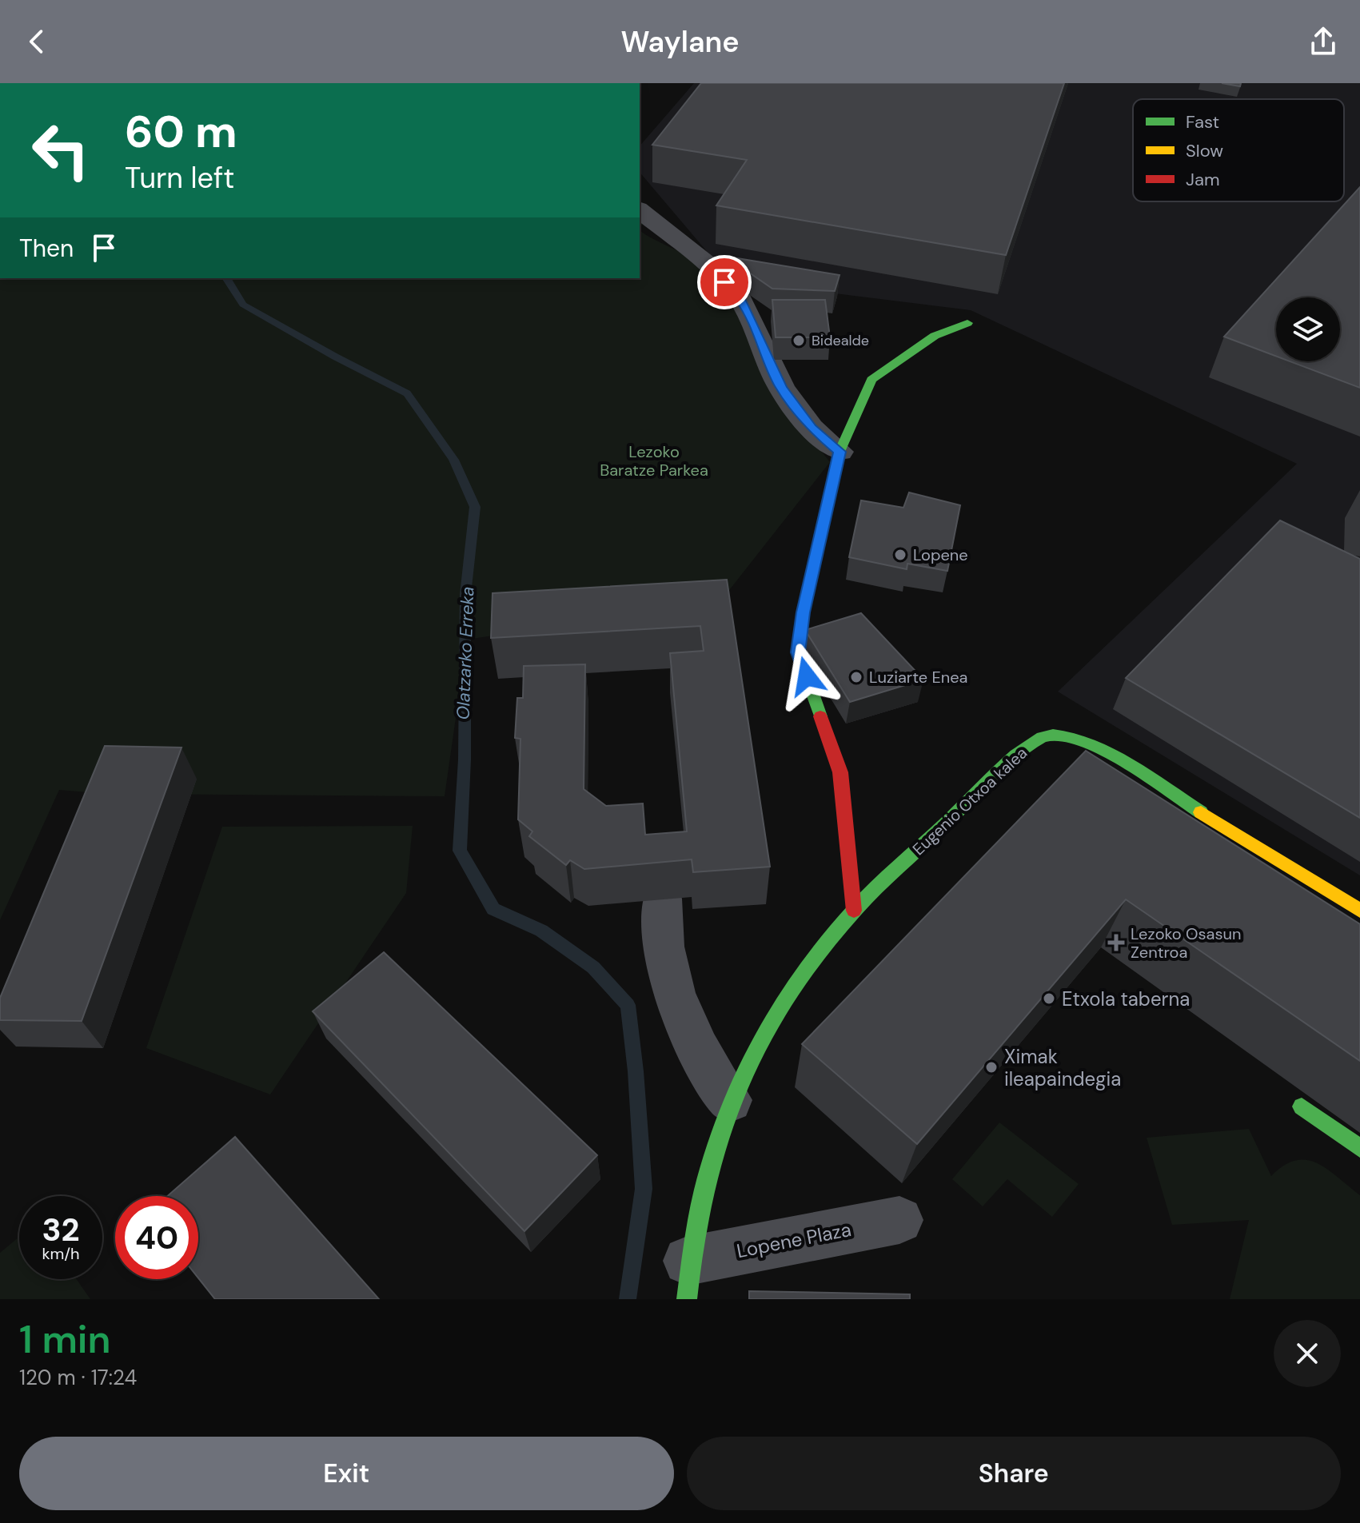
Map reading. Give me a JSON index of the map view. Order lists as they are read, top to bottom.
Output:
{
  "streets": {
    "street": ["Eugenio Otxoa kalea", "Lopene Plaza"]
  },
  "crossings": [
    ["Eugenio Otxoa kalea", "Lopene Plaza"]
  ],
  "water": ["Olatzarko Erreka"],
  "parks": ["Lezoko Baratze Parkea"],
  "places": {
    "other": [
      "Bidealde",
      "Lopene",
      "Luziarte Enea",
      "Etxola taberna",
      "Ximak ileapaindegia"
    ],
    "health": ["Lezoko Osasun Zentroa"]
  },
  "legend": ["Fast", "Slow", "Jam"],
  "page": {
    "header": "Waylane",
    "turn": ["60 m", "Turn left"],
    "then": "Then",
    "speed": "32 km/h",
    "limit": "40",
    "heading": ["1 min", "120 m · 17:24"],
    "buttons": ["Exit", "Share"]
  }
}
